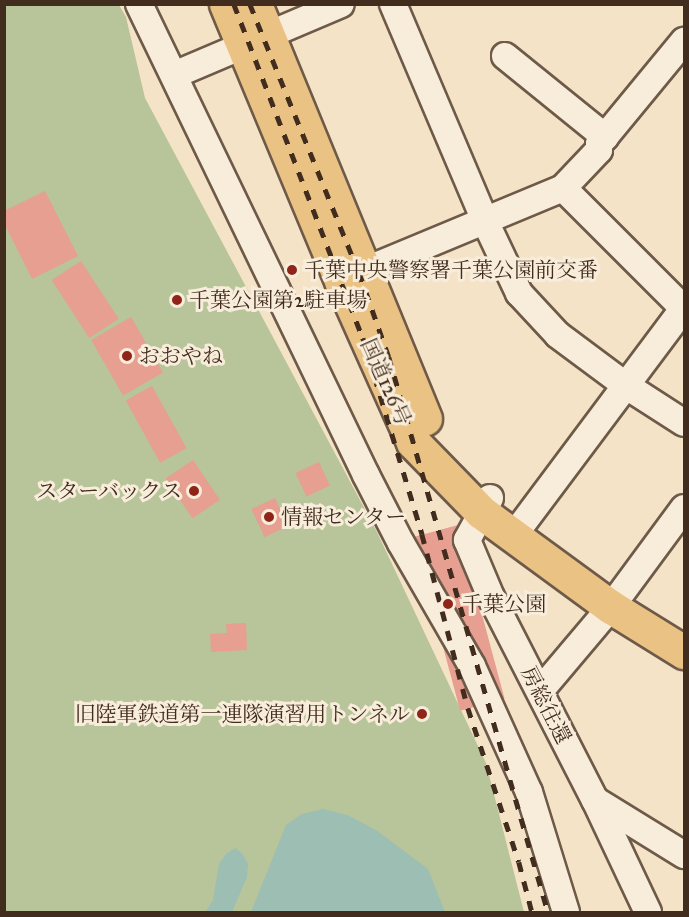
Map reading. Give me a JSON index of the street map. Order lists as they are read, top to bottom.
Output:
{
  "streets": {
    "highway": ["国道126号"],
    "street": ["房総往還"]
  },
  "crossings": [
    ["国道126号", "房総往還"]
  ],
  "places": [
    "千葉中央警察署千葉公園前交番",
    "千葉公園第2駐車場",
    "おおやね",
    "スターバックス",
    "情報センター",
    "千葉公園",
    "旧陸軍鉄道第一連隊演習用トンネル"
  ]
}
